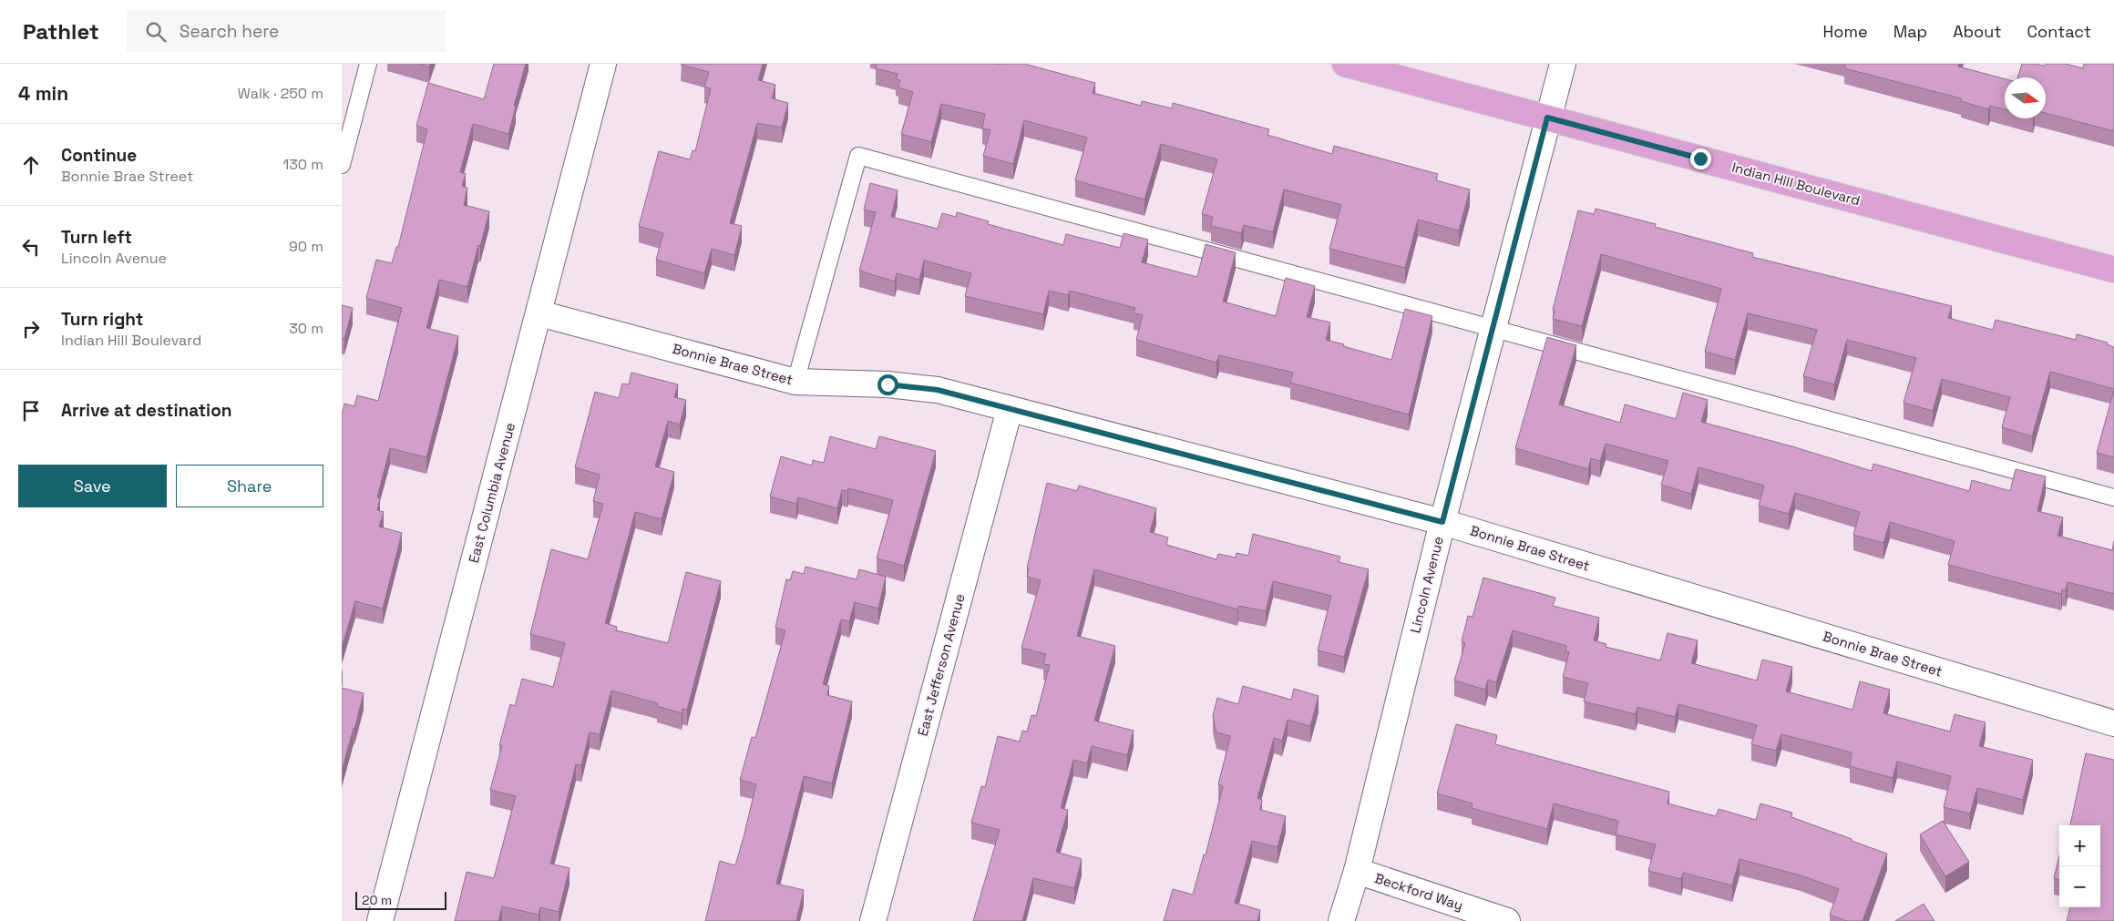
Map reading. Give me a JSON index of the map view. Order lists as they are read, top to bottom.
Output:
{
  "streets": {
    "main road": ["Indian Hill Boulevard"],
    "street": [
      "Bonnie Brae Street",
      "East Columbia Avenue",
      "Lincoln Avenue",
      "East Jefferson Avenue",
      "Beckford Way"
    ]
  },
  "crossings": [
    ["Indian Hill Boulevard", "Lincoln Avenue"],
    ["Bonnie Brae Street", "East Columbia Avenue"],
    ["Bonnie Brae Street", "Lincoln Avenue"],
    ["Bonnie Brae Street", "East Jefferson Avenue"],
    ["Lincoln Avenue", "Beckford Way"]
  ],
  "scale_bar": "20 m",
  "north": "right",
  "page": {
    "header": "Pathlet",
    "search": "Search here",
    "nav": [
      "Home",
      "Map",
      "About",
      "Contact"
    ],
    "heading": ["4 min", "Walk · 250 m"],
    "list": [
      ["Continue", "Bonnie Brae Street", "130 m"],
      ["Turn left", "Lincoln Avenue", "90 m"],
      ["Turn right", "Indian Hill Boulevard", "30 m"],
      "Arrive at destination"
    ],
    "buttons": ["Save", "Share"],
    "map_buttons": ["+", "−"],
    "scale": "20 m"
  }
}
